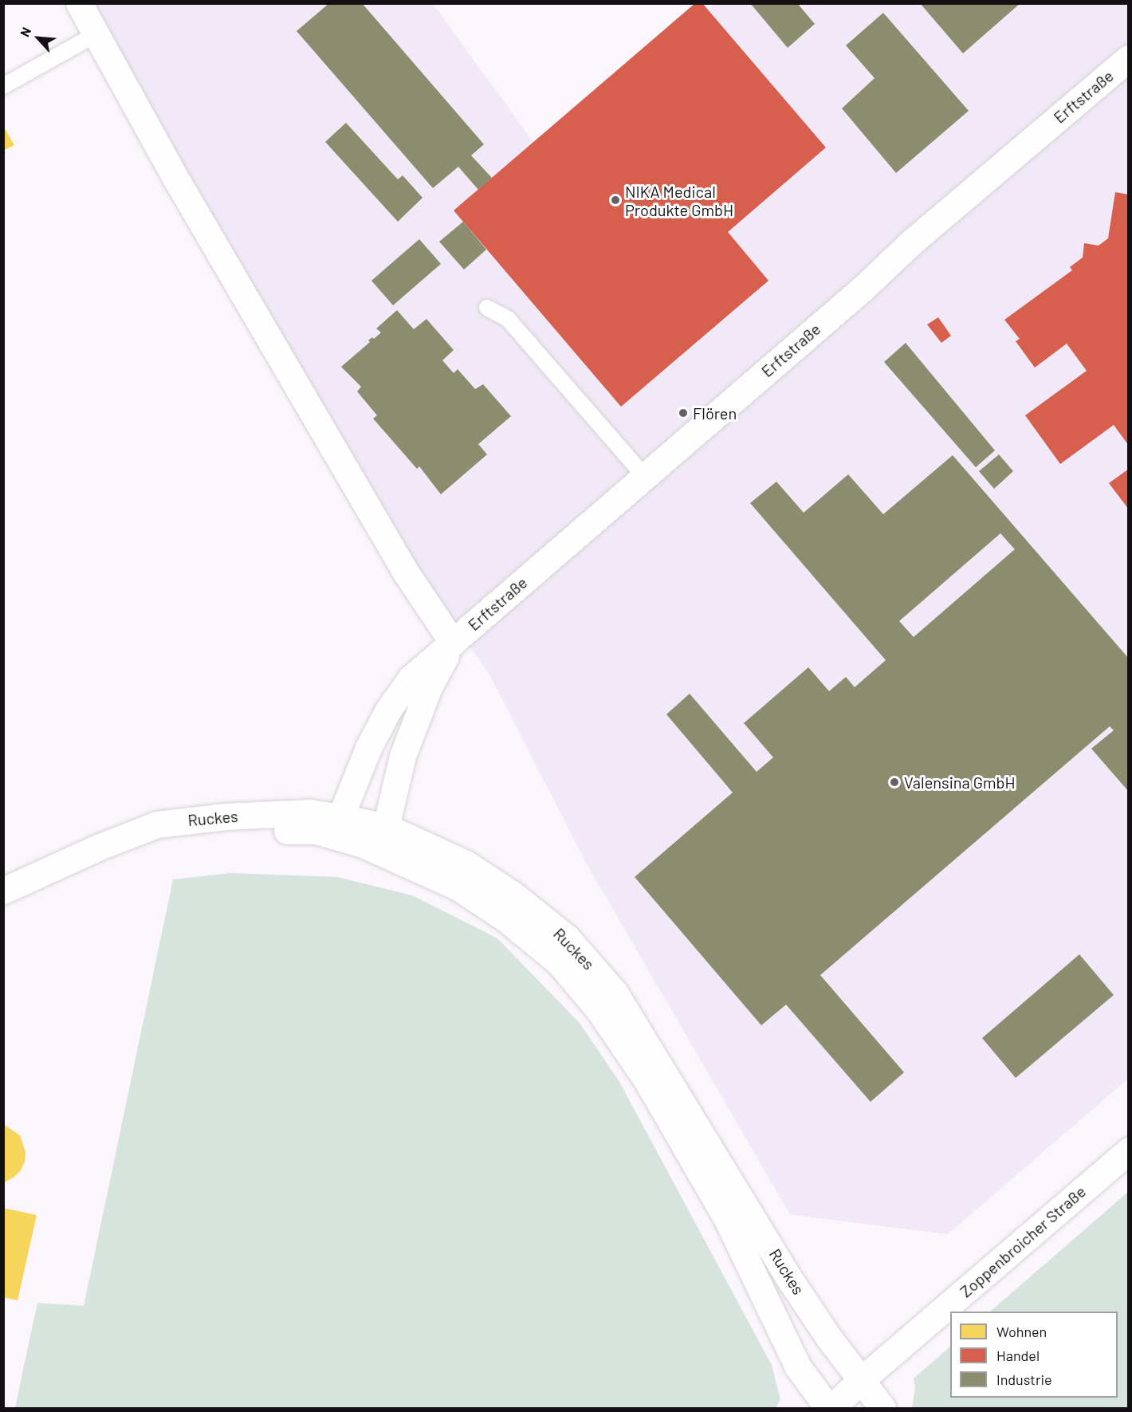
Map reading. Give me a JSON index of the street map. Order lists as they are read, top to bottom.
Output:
{
  "streets": {
    "main road": ["Erftstraße", "Ruckes", "Zoppenbroicher Straße"]
  },
  "crossings": [
    ["Erftstraße", "Ruckes"],
    ["Ruckes", "Zoppenbroicher Straße"]
  ],
  "places": ["NIKA Medical Produkte GmbH", "Flören", "Valensina GmbH"],
  "legend": ["Wohnen", "Handel", "Industrie"],
  "north": "top left"
}
